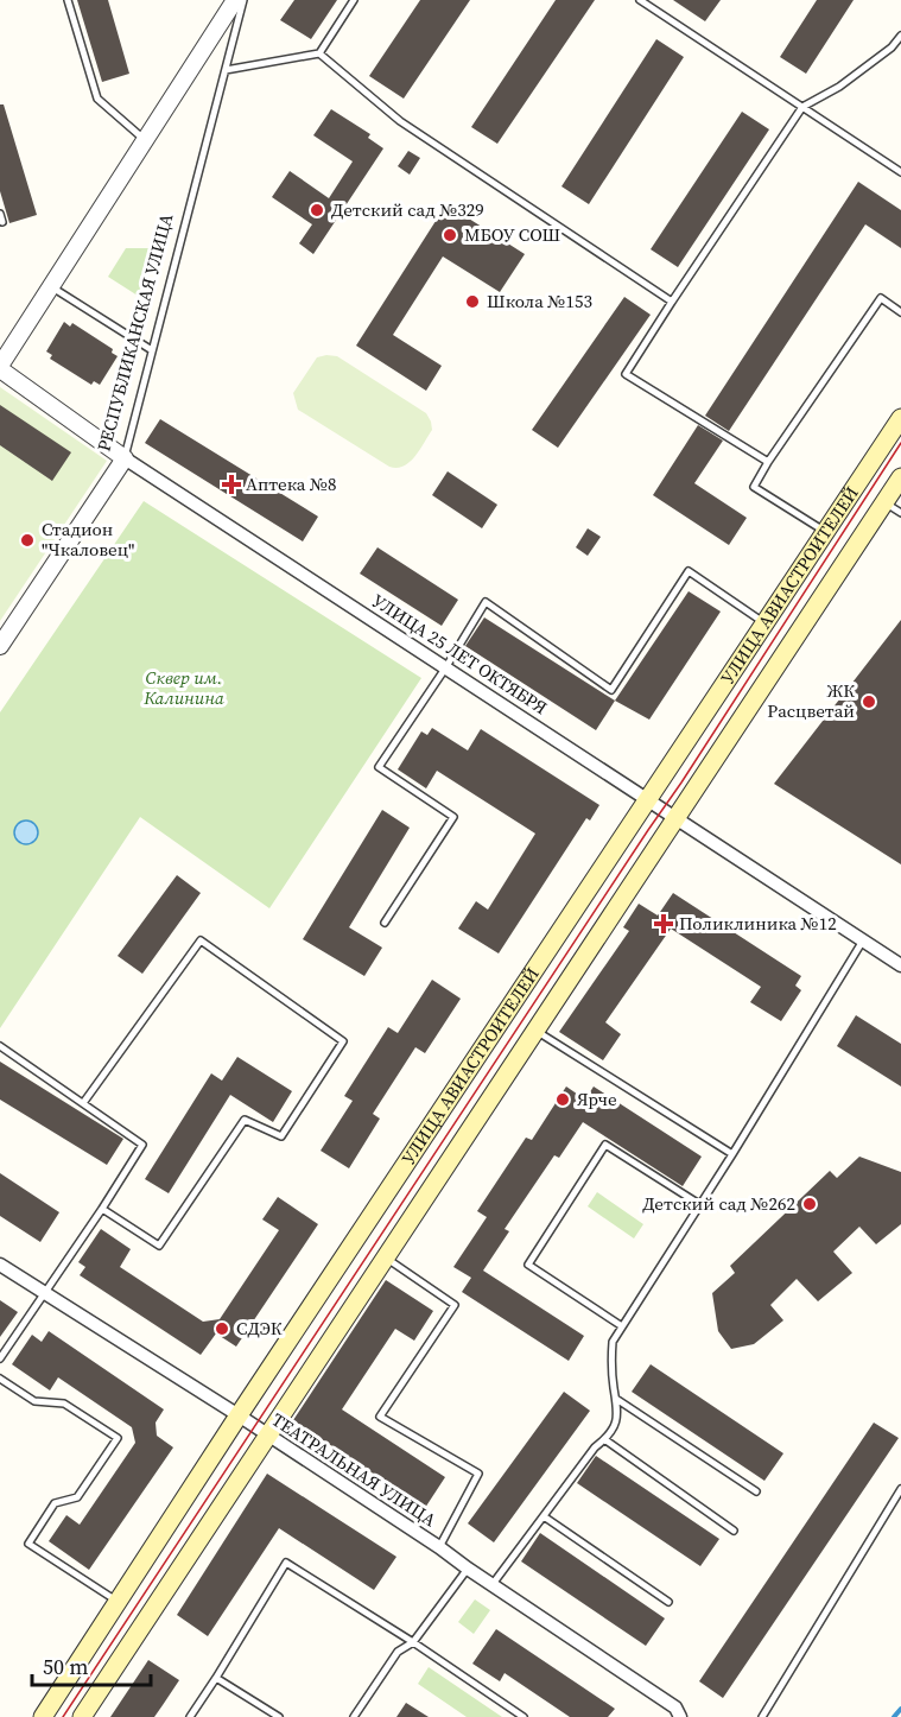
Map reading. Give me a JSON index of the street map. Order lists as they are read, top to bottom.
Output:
{
  "streets": {
    "main road": ["УЛИЦА АВИАСТРОИТЕЛЕЙ"],
    "street": ["РЕСПУБЛИКАНСКАЯ УЛИЦА", "УЛИЦА 25 ЛЕТ ОКТЯБРЯ", "ТЕАТРАЛЬНАЯ УЛИЦА"]
  },
  "crossings": [
    ["РЕСПУБЛИКАНСКАЯ УЛИЦА", "УЛИЦА 25 ЛЕТ ОКТЯБРЯ"],
    ["УЛИЦА АВИАСТРОИТЕЛЕЙ", "УЛИЦА 25 ЛЕТ ОКТЯБРЯ"],
    ["УЛИЦА АВИАСТРОИТЕЛЕЙ", "ТЕАТРАЛЬНАЯ УЛИЦА"]
  ],
  "parks": ["Сквер им. Калинина"],
  "places": {
    "other": [
      "Детский сад №329",
      "МБОУ СОШ",
      "Школа №153",
      "Стадион \"Чкаловец\"",
      "ЖК Расцветай",
      "Ярче",
      "Детский сад №262",
      "СДЭК"
    ],
    "health": ["Аптека №8", "Поликлиника №12"]
  },
  "scale_bar": "50 m"
}
